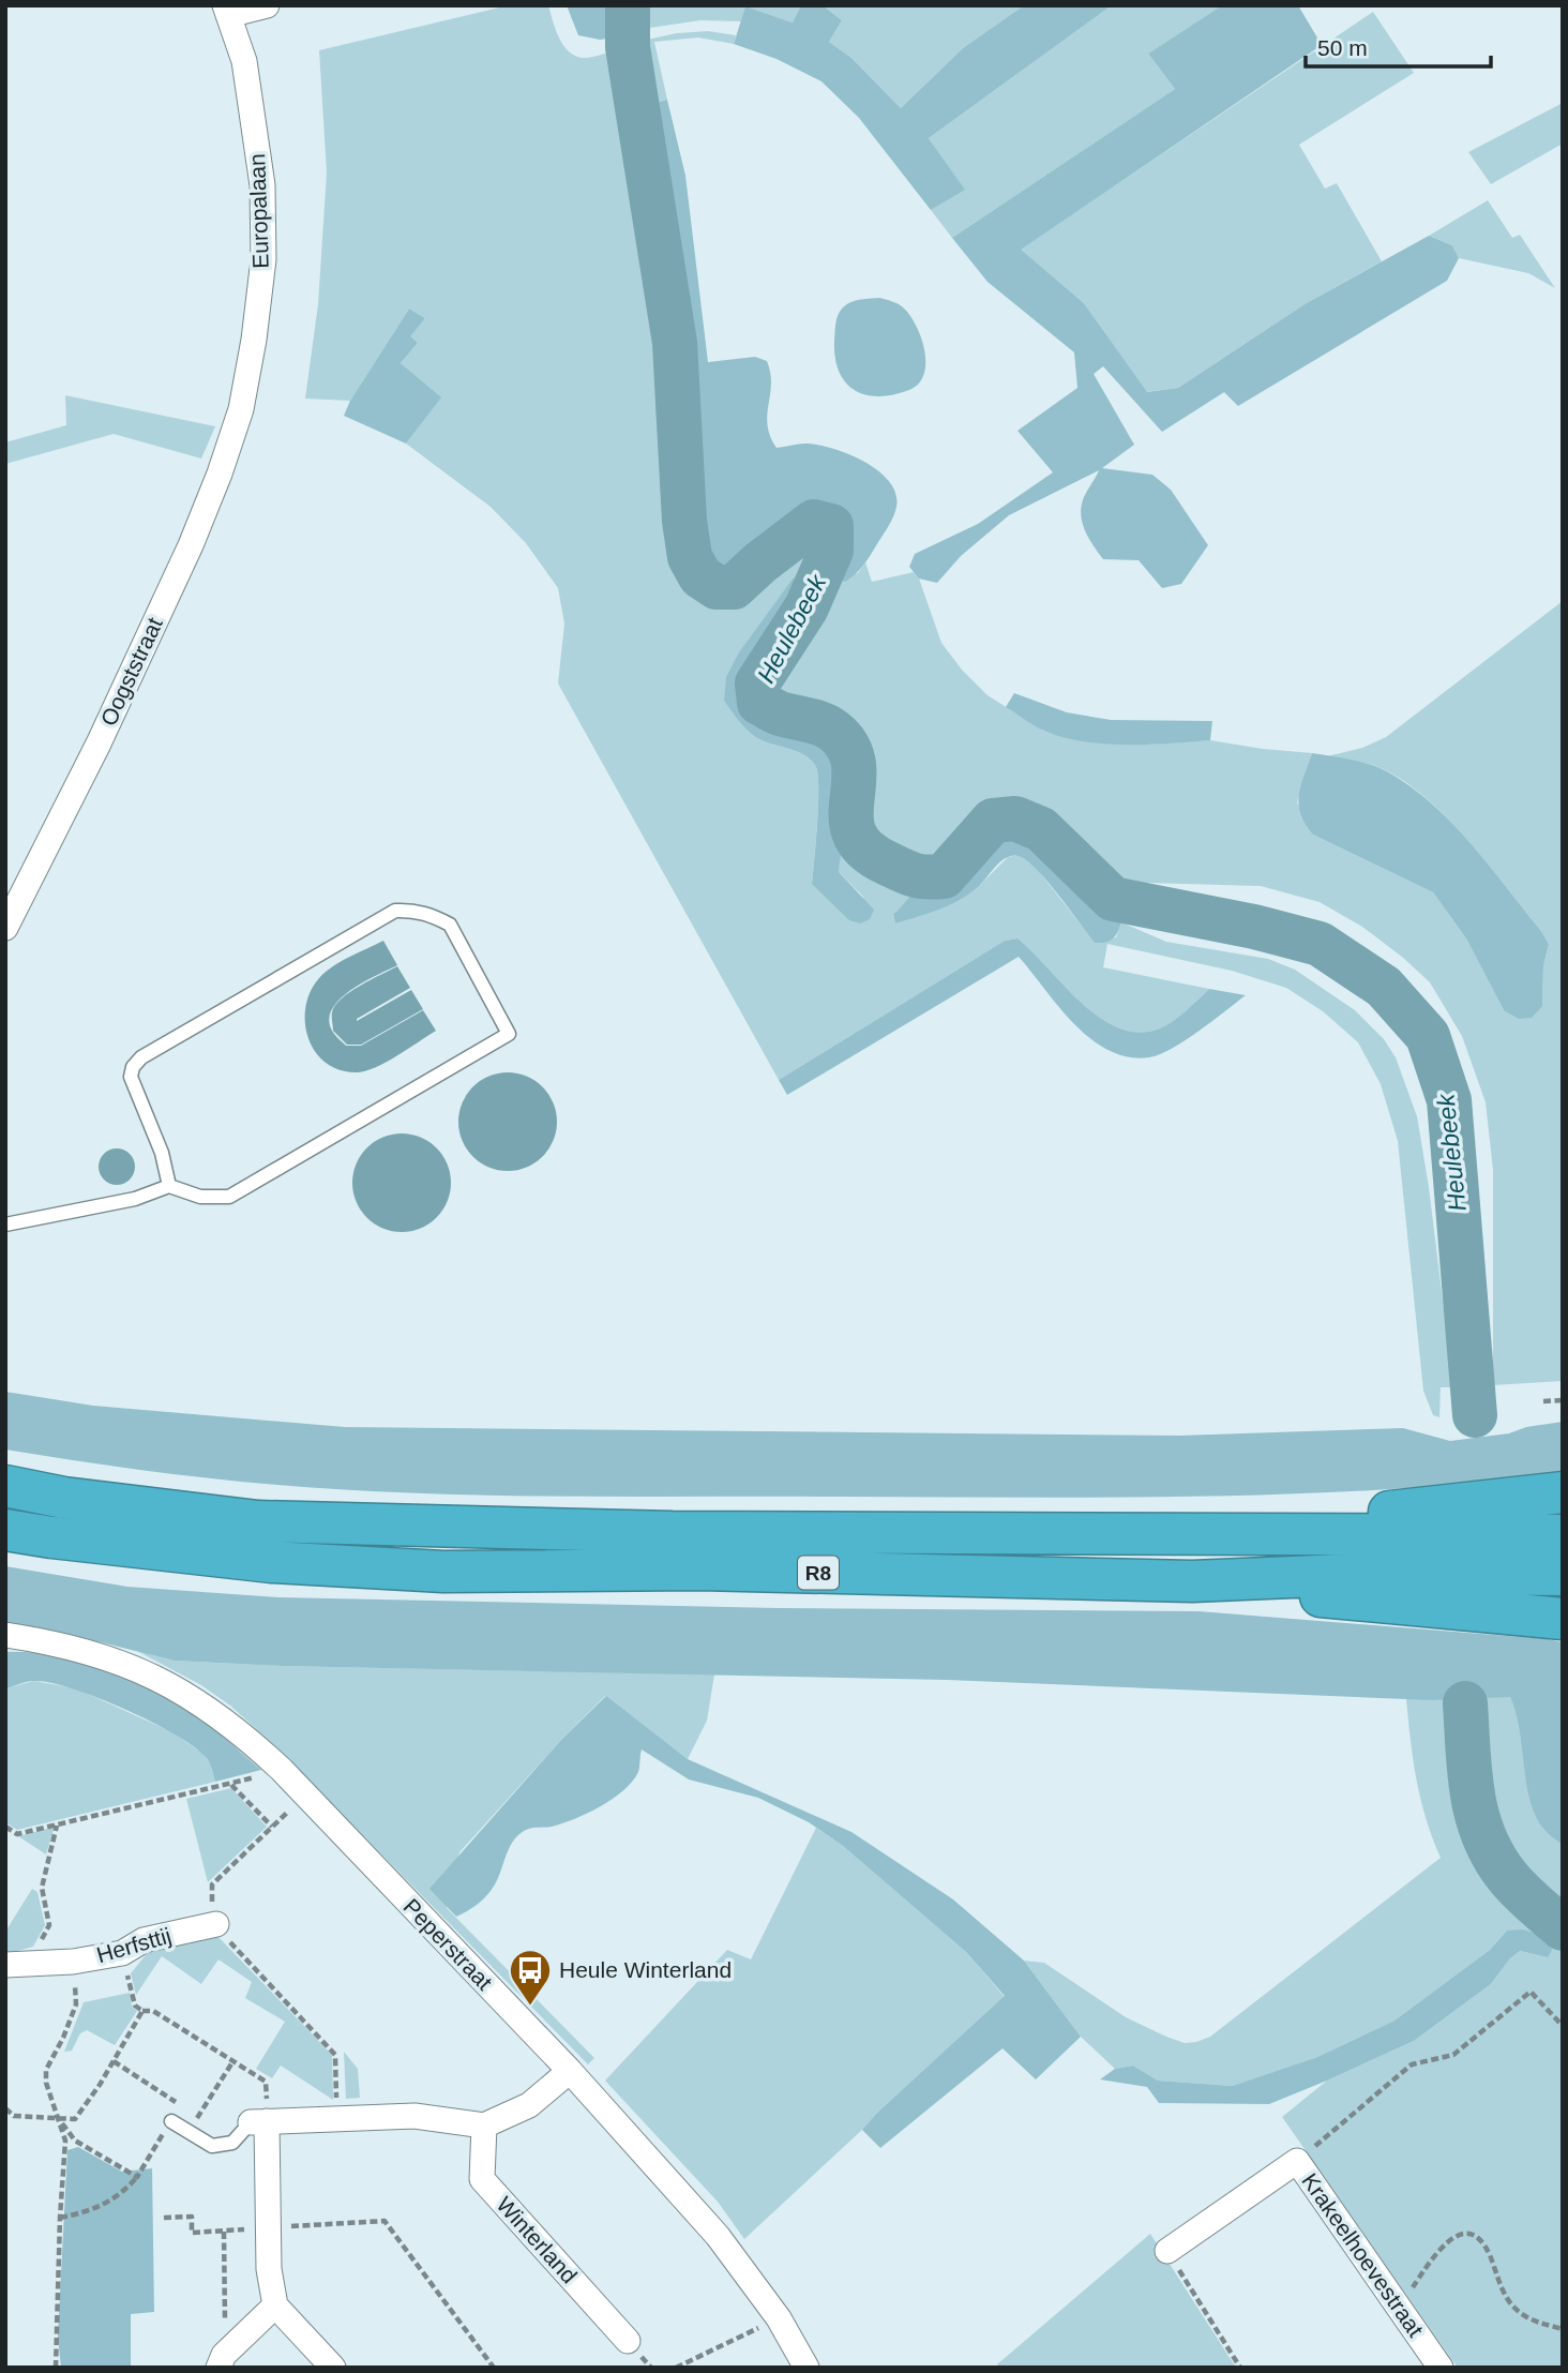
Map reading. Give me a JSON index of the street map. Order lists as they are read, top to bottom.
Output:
{
  "streets": {
    "highway": ["R8"],
    "street": [
      "Europalaan",
      "Oogststraat",
      "Peperstraat",
      "Herfsttij",
      "Winterland",
      "Krakeelhoevestraat"
    ]
  },
  "crossings": [
    ["Europalaan", "Oogststraat"]
  ],
  "water": ["Heulebeek"],
  "places": {
    "bus stop": ["Heule Winterland"]
  },
  "scale_bar": "50 m"
}
